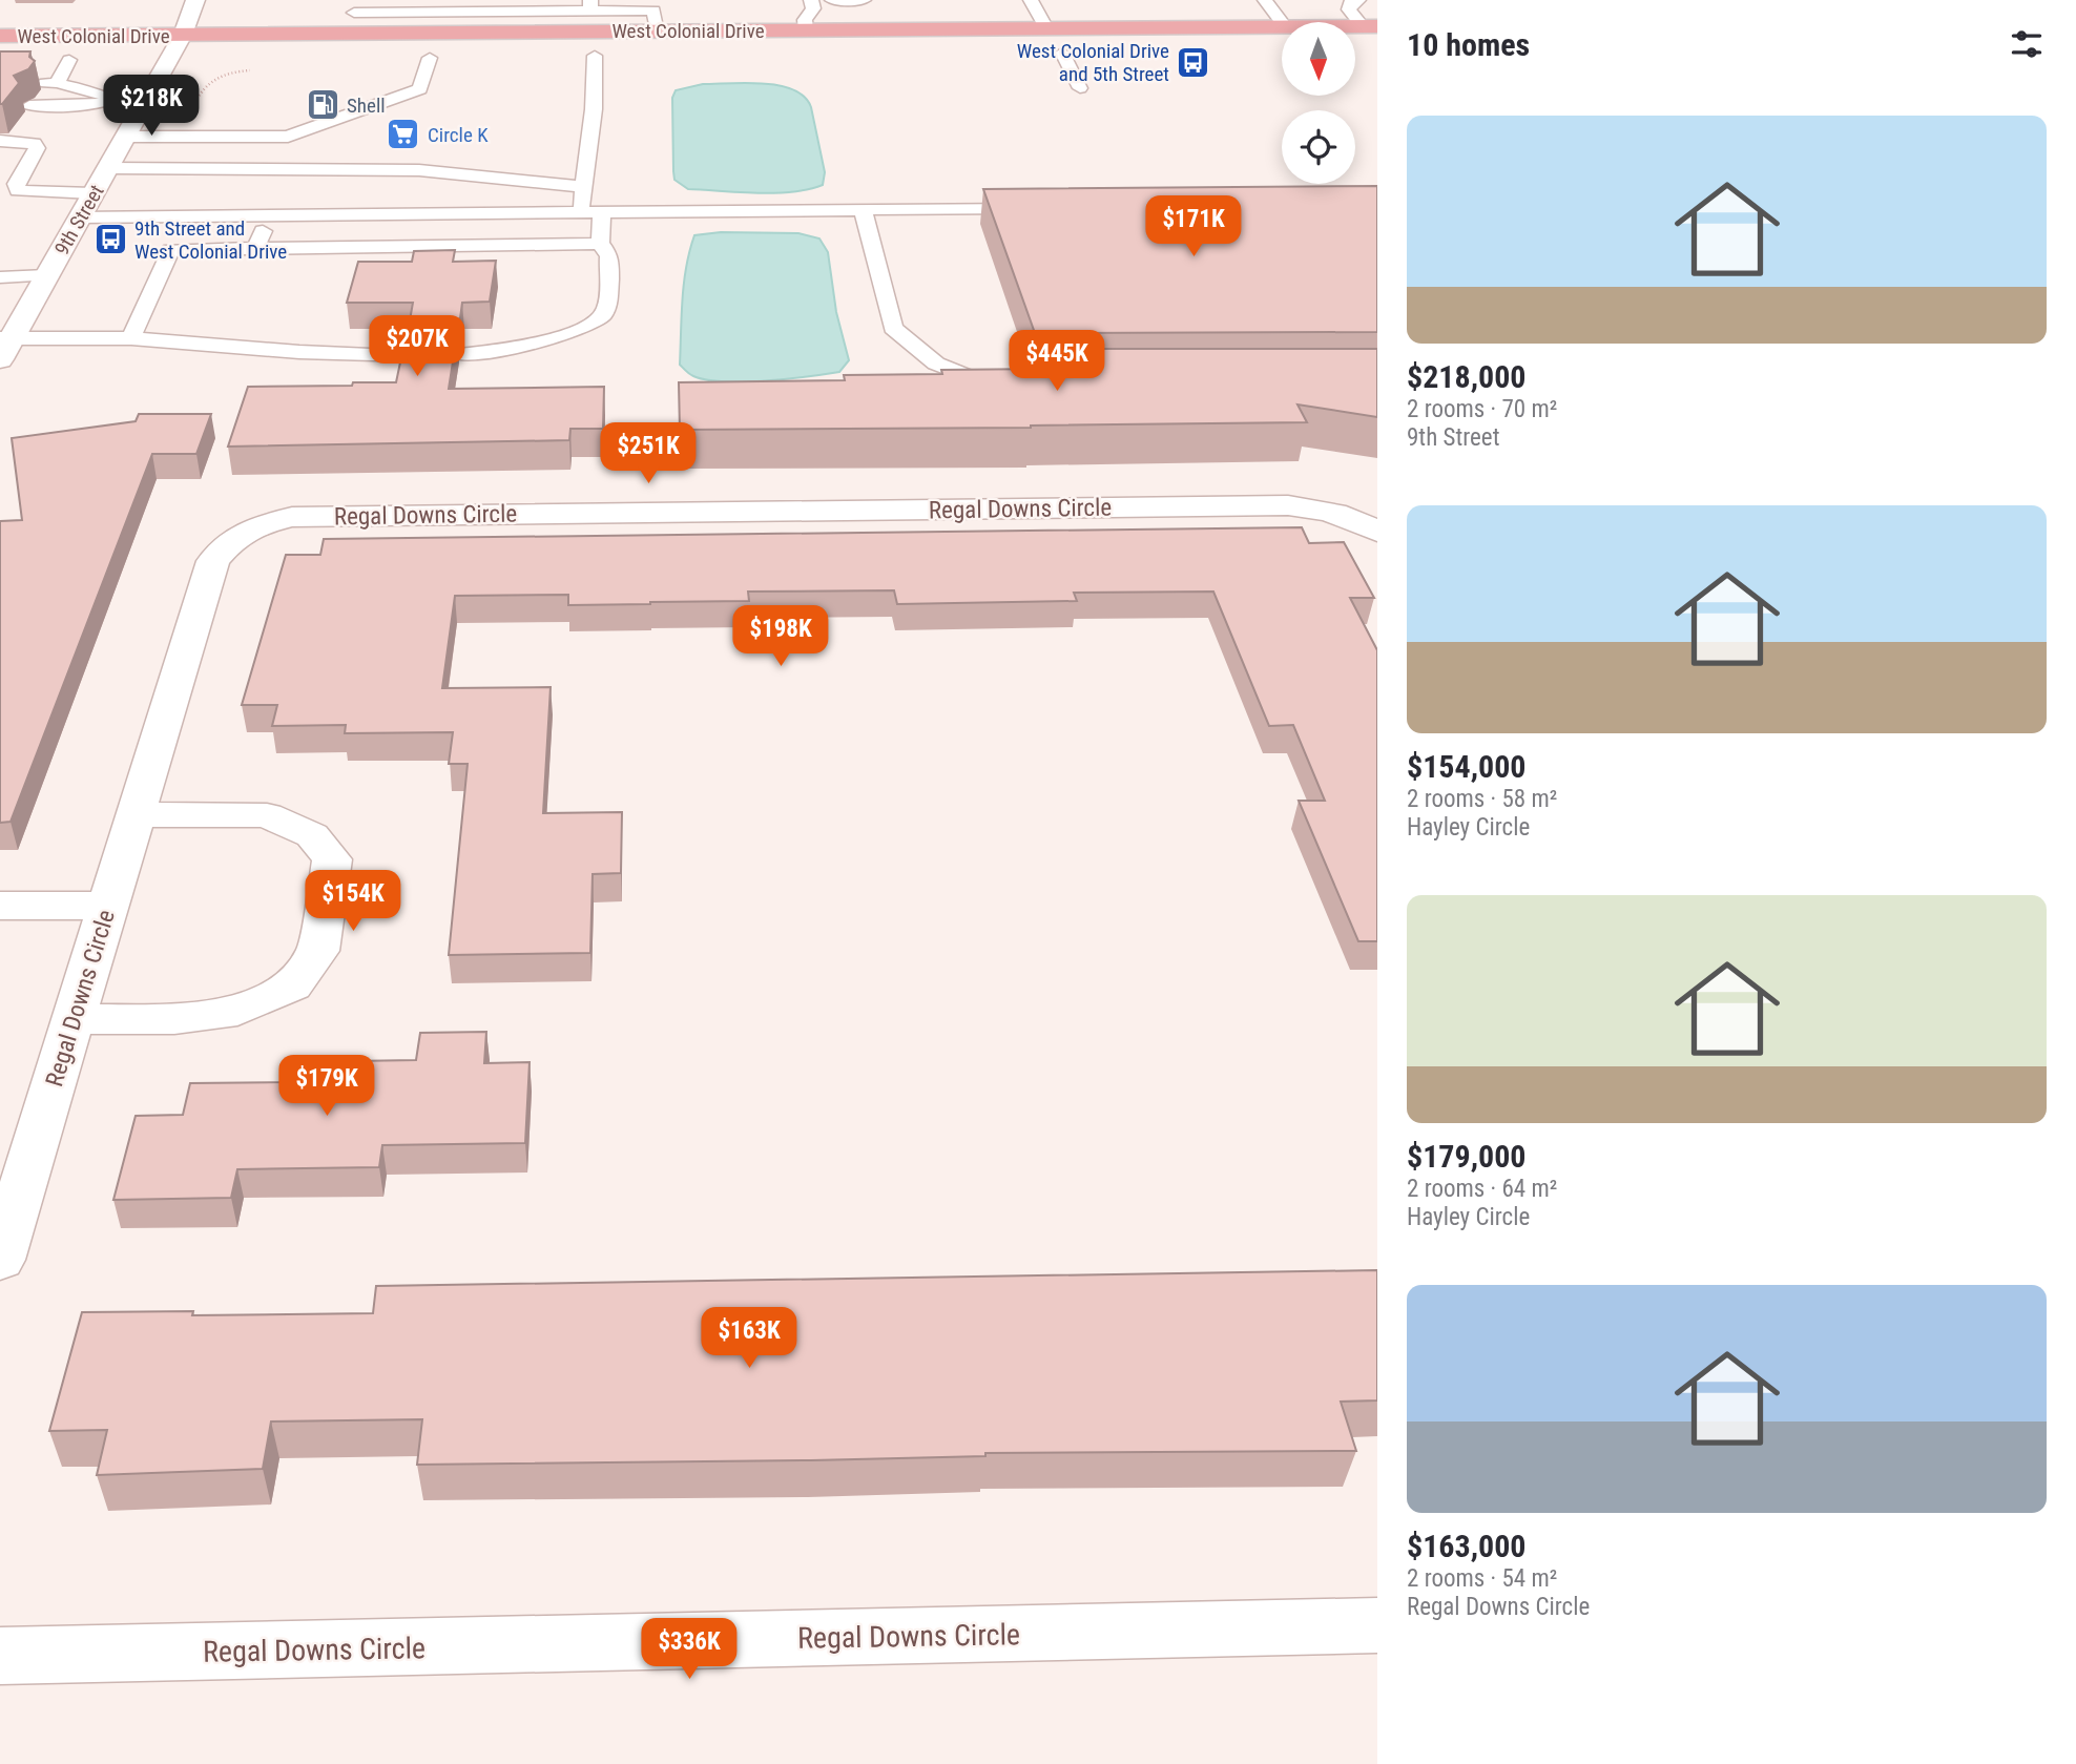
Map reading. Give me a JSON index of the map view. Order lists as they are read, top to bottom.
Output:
{
  "streets": {
    "highway": ["West Colonial Drive"],
    "street": ["9th Street", "Regal Downs Circle"]
  },
  "crossings": [
    ["West Colonial Drive", "9th Street"]
  ],
  "places": {
    "bus stop": ["West Colonial Drive and 5th Street", "9th Street and West Colonial Drive"],
    "fuel station": ["Shell"],
    "supermarket": ["Circle K"]
  },
  "north": "bottom",
  "page": {
    "heading": "10 homes",
    "price": [
      "$218K",
      "$171K",
      "$207K",
      "$445K",
      "$251K",
      "$198K",
      "$154K",
      "$179K",
      "$163K",
      "$336K"
    ],
    "list": [
      {
        "name": "$218,000",
        "note": "2 rooms · 70 m² · 9th Street"
      },
      {
        "name": "$154,000",
        "note": "2 rooms · 58 m² · Hayley Circle"
      },
      {
        "name": "$179,000",
        "note": "2 rooms · 64 m² · Hayley Circle"
      },
      {
        "name": "$163,000",
        "note": "2 rooms · 54 m² · Regal Downs Circle"
      }
    ]
  }
}
